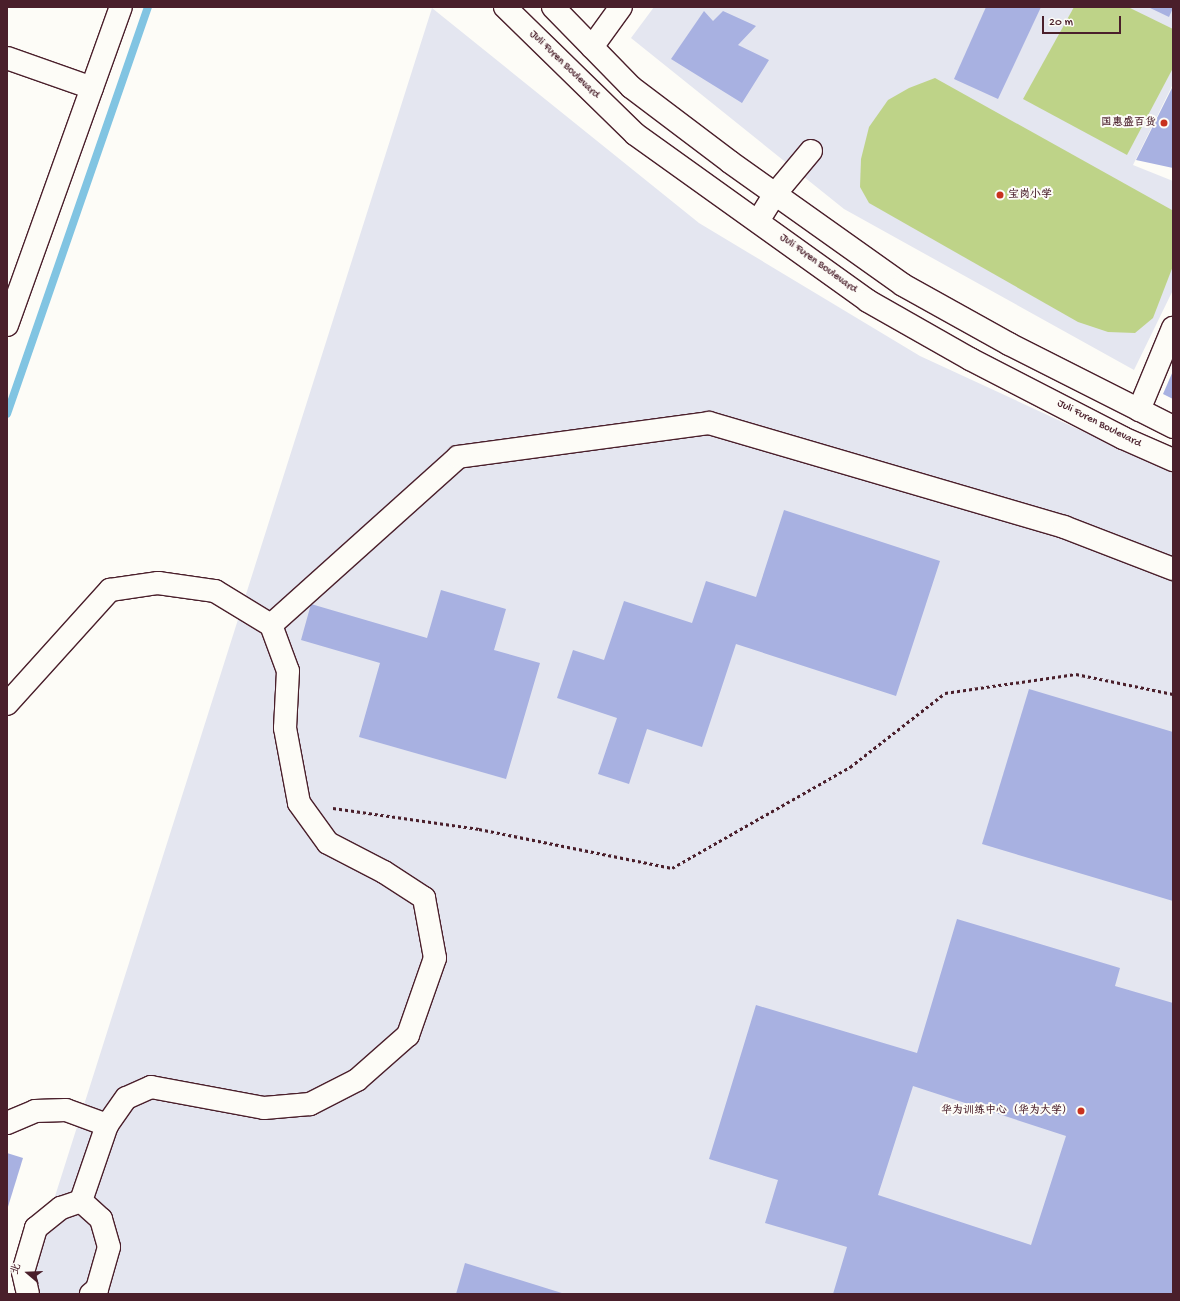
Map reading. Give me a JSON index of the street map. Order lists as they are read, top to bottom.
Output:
{
  "streets": {
    "street": ["Juli Furen Boulevard"]
  },
  "places": ["国惠盛百货", "宝岗小学", "华为训练中心（华为大学）"],
  "scale_bar": "20 m",
  "north": "left"
}
